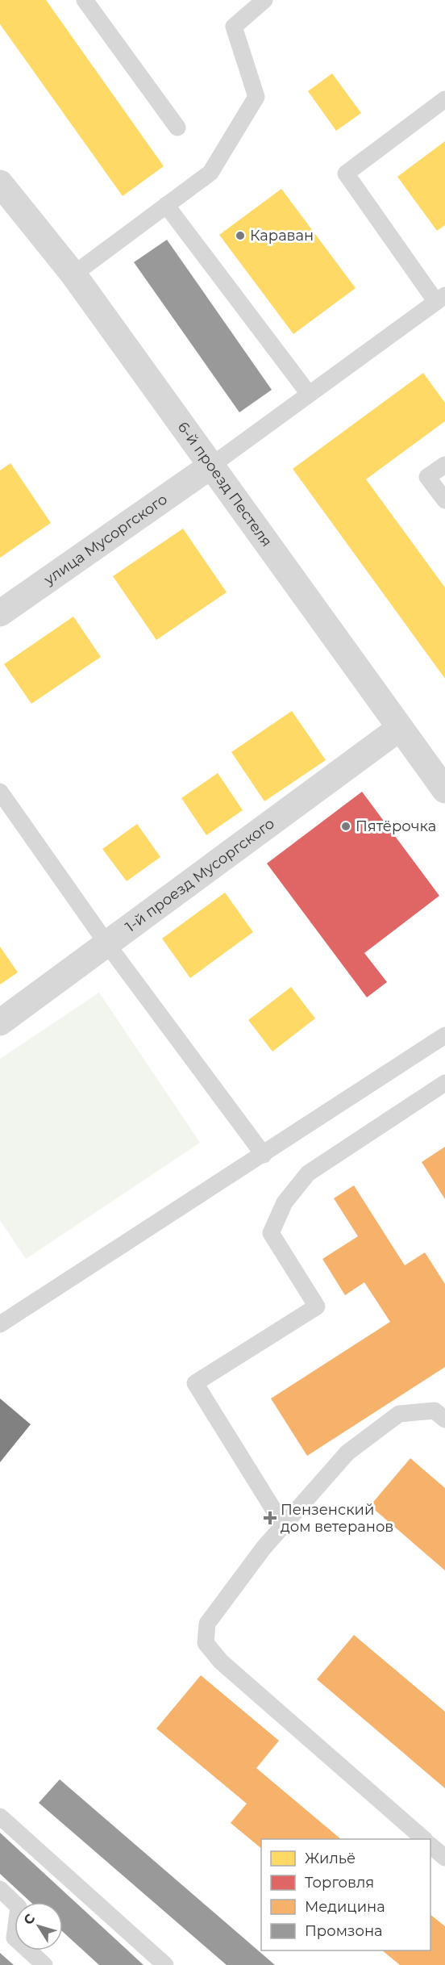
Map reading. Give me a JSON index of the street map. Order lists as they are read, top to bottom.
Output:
{
  "streets": {
    "street": ["6-й проезд Пестеля", "улица Мусоргского", "1-й проезд Мусоргского"]
  },
  "crossings": [
    ["6-й проезд Пестеля", "улица Мусоргского"],
    ["6-й проезд Пестеля", "1-й проезд Мусоргского"]
  ],
  "places": {
    "other": ["Караван", "Пятёрочка"],
    "health": ["Пензенский дом ветеранов"]
  },
  "legend": [
    "Жильё",
    "Торговля",
    "Медицина",
    "Промзона"
  ],
  "north": "top left"
}
